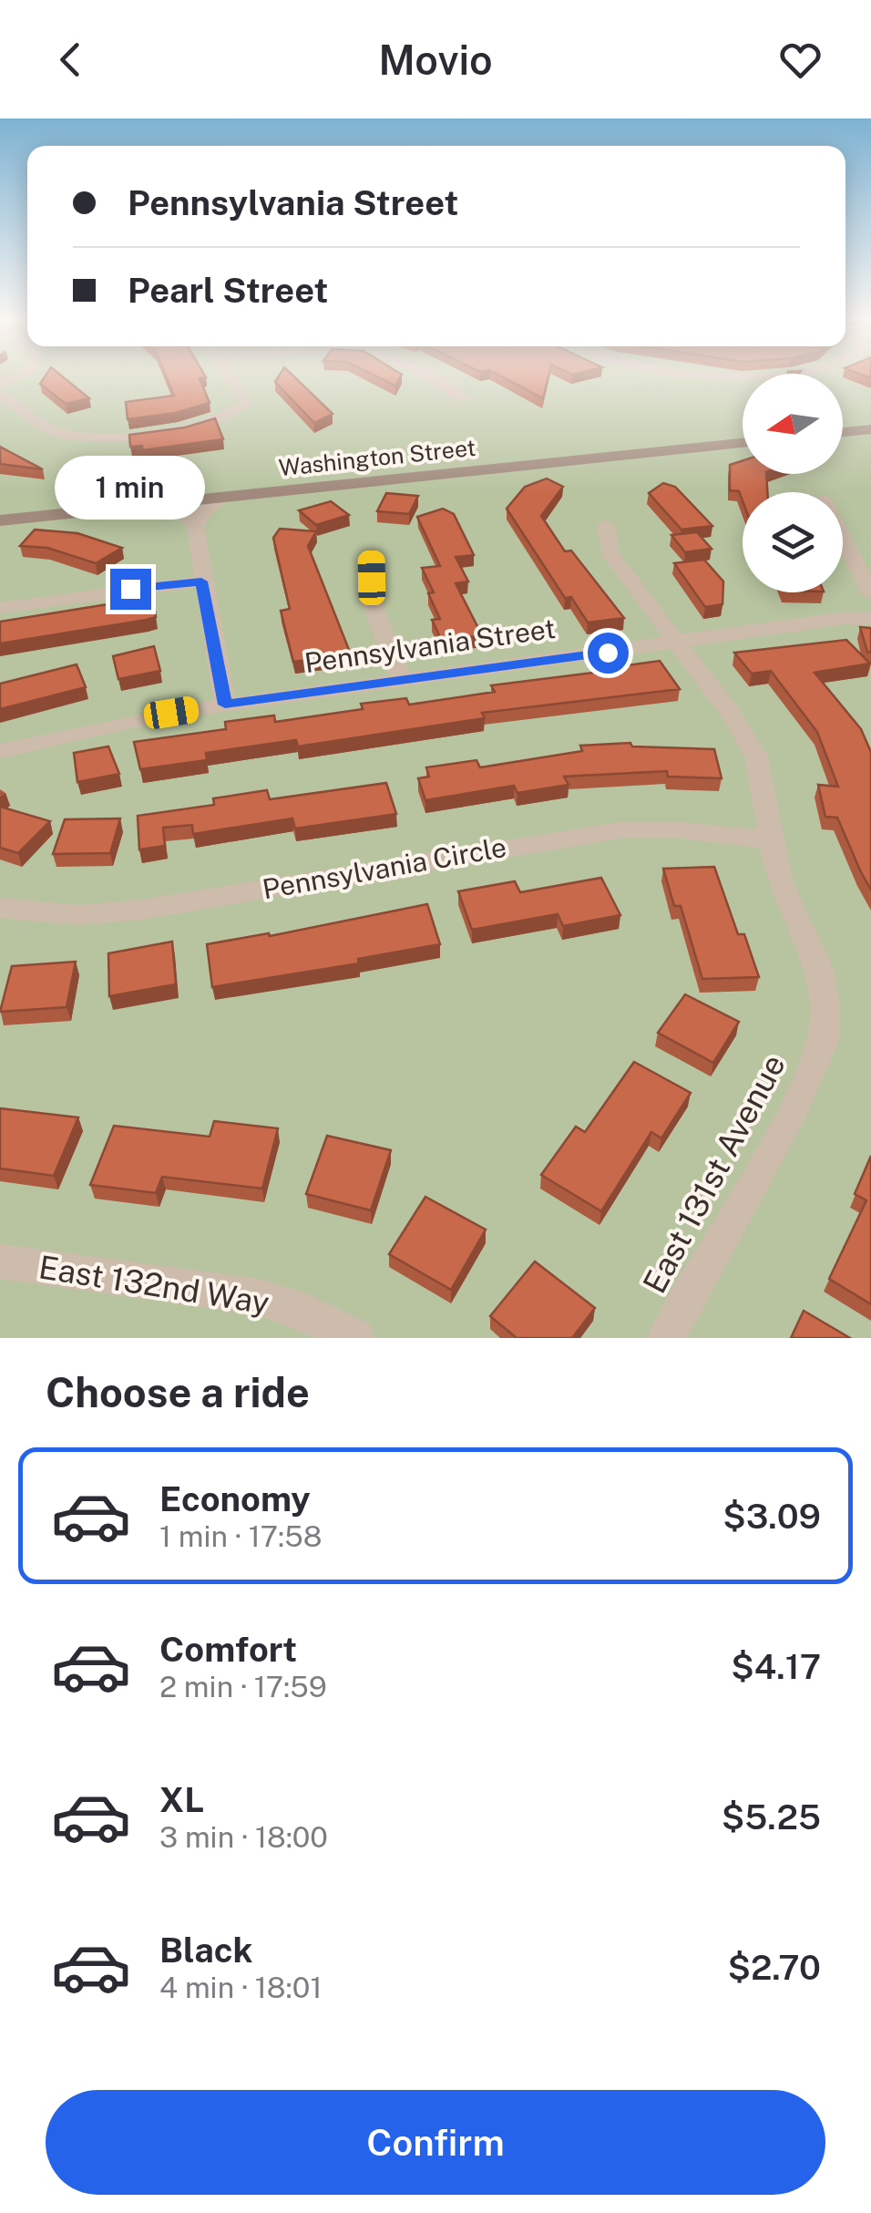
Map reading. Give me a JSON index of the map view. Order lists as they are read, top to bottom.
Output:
{
  "streets": {
    "main road": ["Washington Street"],
    "street": [
      "Pennsylvania Street",
      "Pennsylvania Circle",
      "East 131st Avenue",
      "East 132nd Way"
    ]
  },
  "crossings": [
    ["Pennsylvania Street", "East 131st Avenue"],
    ["Pennsylvania Circle", "East 131st Avenue"]
  ],
  "north": "left",
  "page": {
    "header": "Movio",
    "banner": ["Pennsylvania Street", "Pearl Street"],
    "bubble": "1 min",
    "heading": "Choose a ride",
    "list": [
      {
        "name": "Economy",
        "note": "1 min · 17:58",
        "value": "$3.09"
      },
      {
        "name": "Comfort",
        "note": "2 min · 17:59",
        "value": "$4.17"
      },
      {
        "name": "XL",
        "note": "3 min · 18:00",
        "value": "$5.25"
      },
      {
        "name": "Black",
        "note": "4 min · 18:01",
        "value": "$2.70"
      }
    ],
    "buttons": "Confirm"
  }
}
